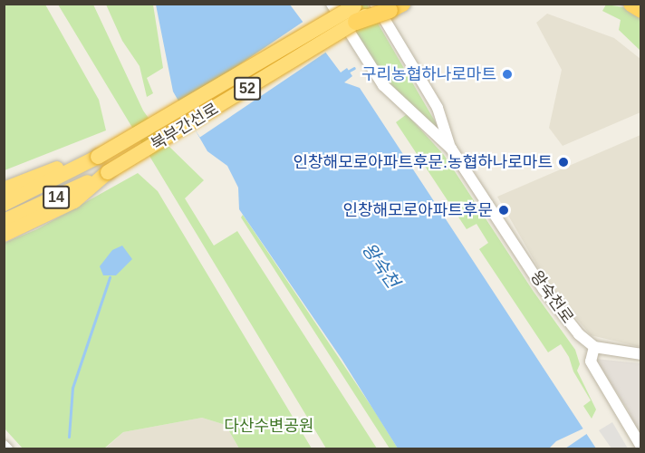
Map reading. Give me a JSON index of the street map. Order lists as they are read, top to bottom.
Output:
{
  "streets": {
    "highway": ["52", "북부간선로", "14"],
    "street": ["왕숙천로"]
  },
  "water": ["왕숙천"],
  "parks": ["다산수변공원"],
  "places": ["구리농협하나로마트", "인창해모로아파트후문.농협하나로마트", "인창해모로아파트후문"]
}
